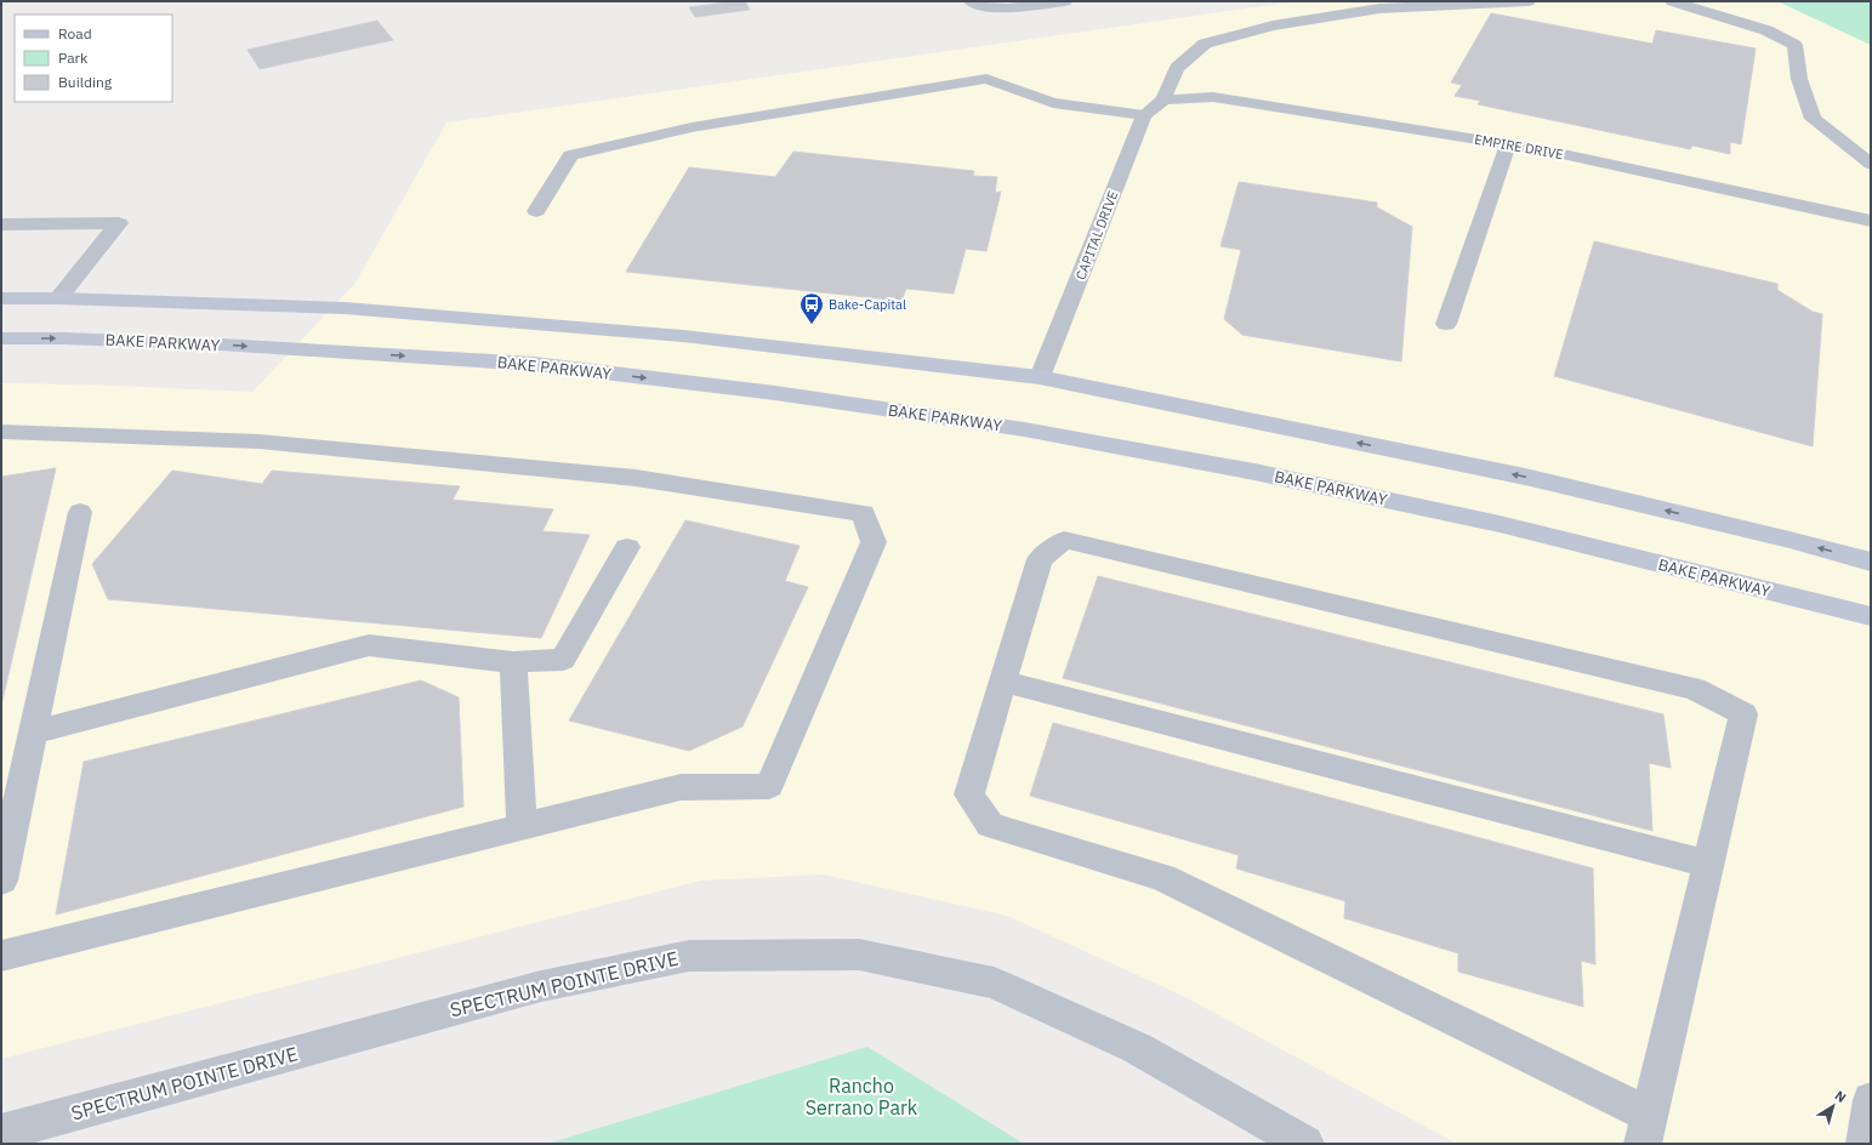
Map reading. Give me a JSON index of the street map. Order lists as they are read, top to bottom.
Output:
{
  "streets": {
    "main road": ["BAKE PARKWAY"],
    "street": ["EMPIRE DRIVE", "CAPITAL DRIVE", "SPECTRUM POINTE DRIVE"]
  },
  "crossings": [
    ["EMPIRE DRIVE", "CAPITAL DRIVE"]
  ],
  "parks": ["Rancho Serrano Park"],
  "places": {
    "bus stop": ["Bake-Capital"]
  },
  "legend": ["Road", "Park", "Building"],
  "north": "top right"
}
